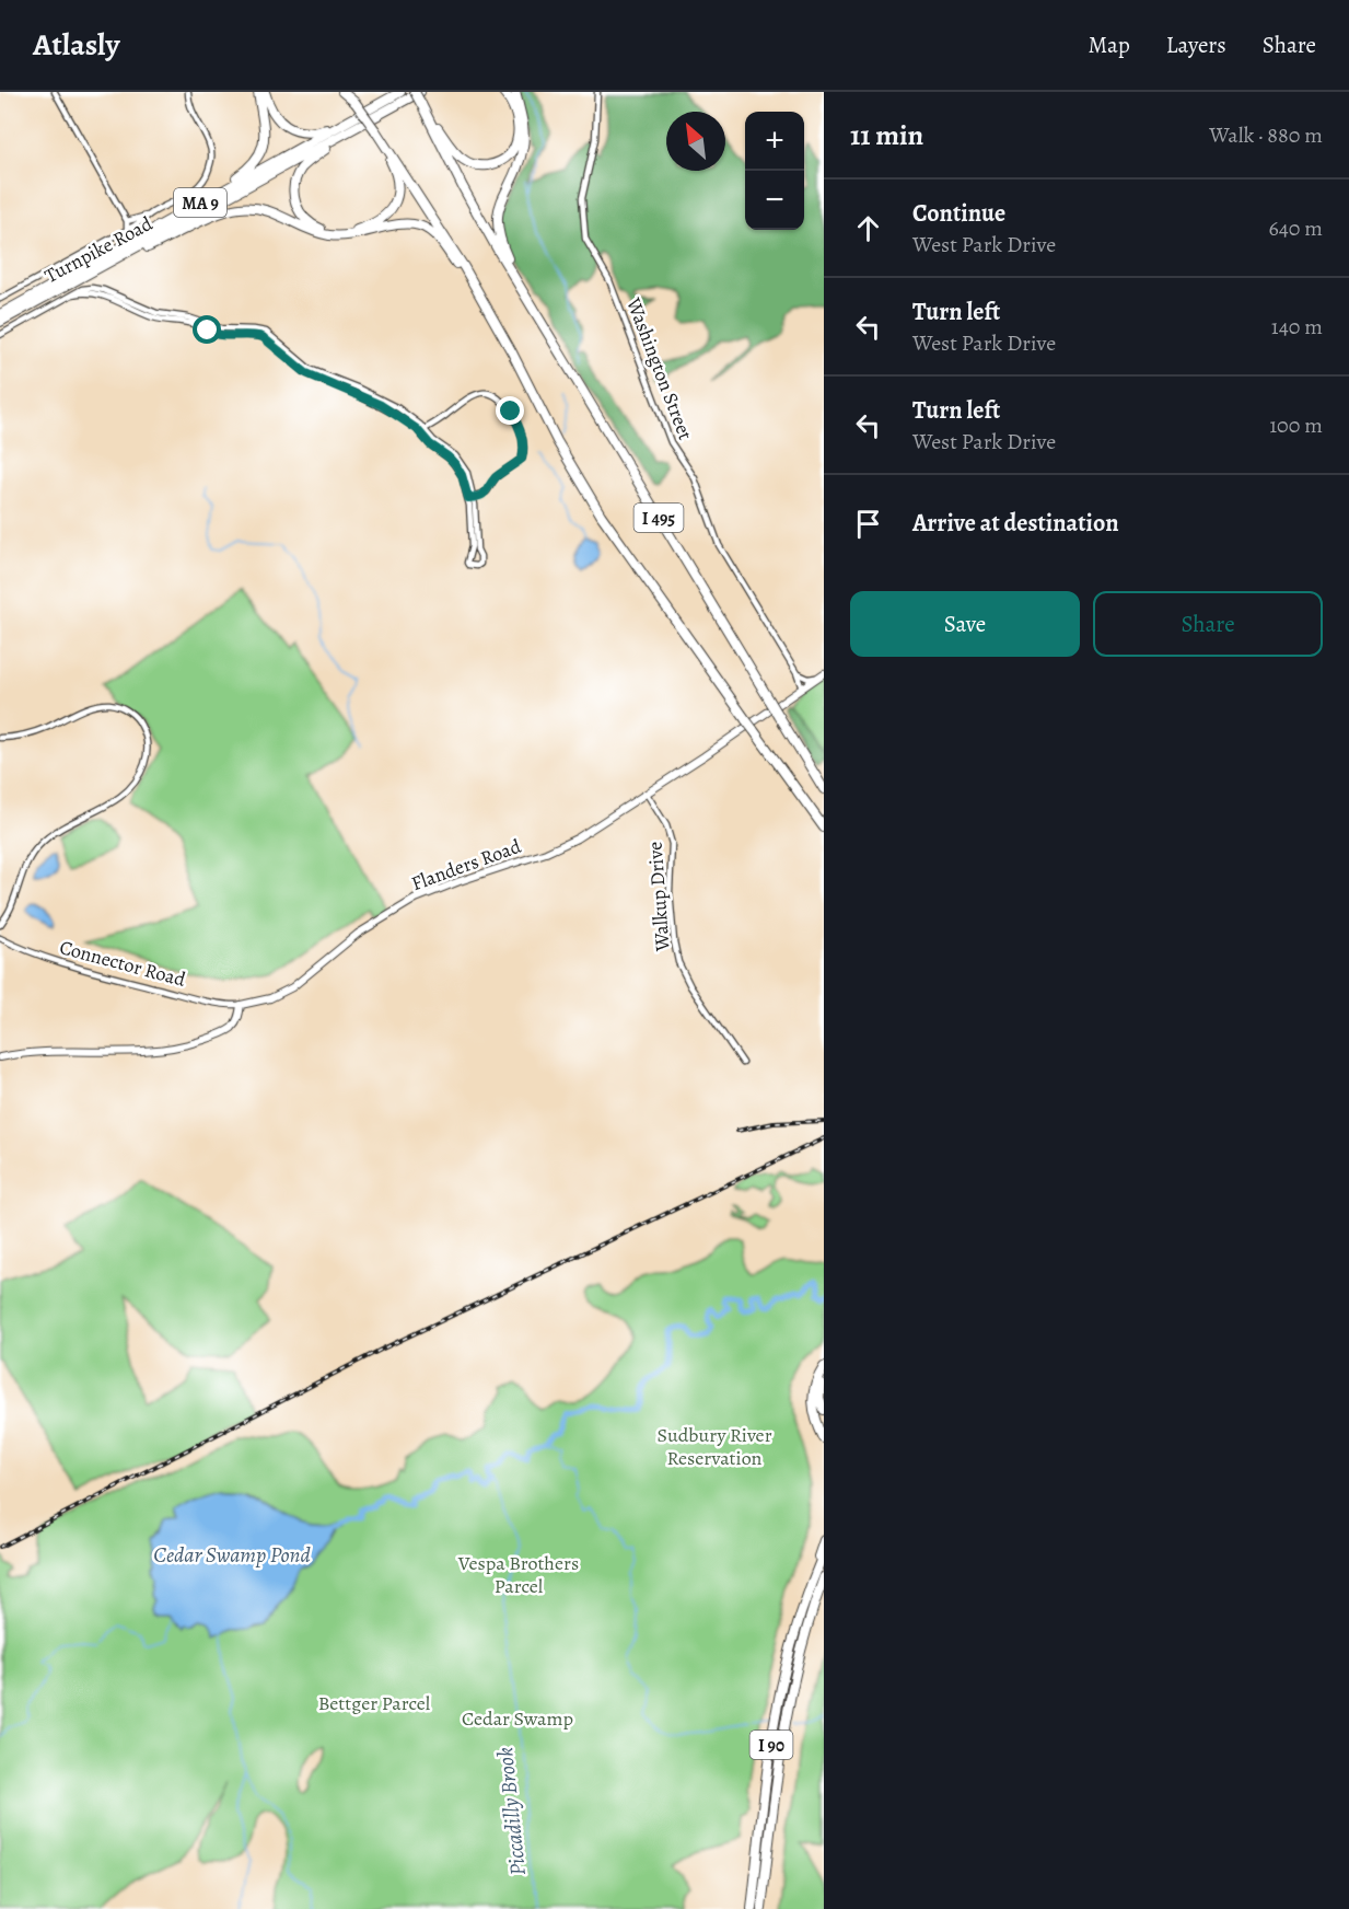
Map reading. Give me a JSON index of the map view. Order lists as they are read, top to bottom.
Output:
{
  "streets": {
    "highway": [
      "MA 9",
      "Turnpike Road",
      "I 495",
      "I 90"
    ],
    "main road": ["Flanders Road"],
    "street": ["Washington Street", "Walkup Drive", "Connector Road"]
  },
  "crossings": [
    ["Turnpike Road", "I 495"],
    ["Washington Street", "Flanders Road"],
    ["Flanders Road", "Walkup Drive"],
    ["Flanders Road", "Connector Road"]
  ],
  "water": ["Cedar Swamp Pond", "Piccadilly Brook"],
  "parks": [
    "Sudbury River Reservation",
    "Vespa Brothers Parcel",
    "Bettger Parcel",
    "Cedar Swamp"
  ],
  "north": "top left",
  "page": {
    "header": "Atlasly",
    "nav": ["Map", "Layers", "Share"],
    "heading": ["11 min", "Walk · 880 m"],
    "map_buttons": ["+", "−"],
    "list": [
      ["Continue", "West Park Drive", "640 m"],
      ["Turn left", "West Park Drive", "140 m"],
      ["Turn left", "West Park Drive", "100 m"],
      "Arrive at destination"
    ],
    "buttons": ["Save", "Share"]
  }
}
